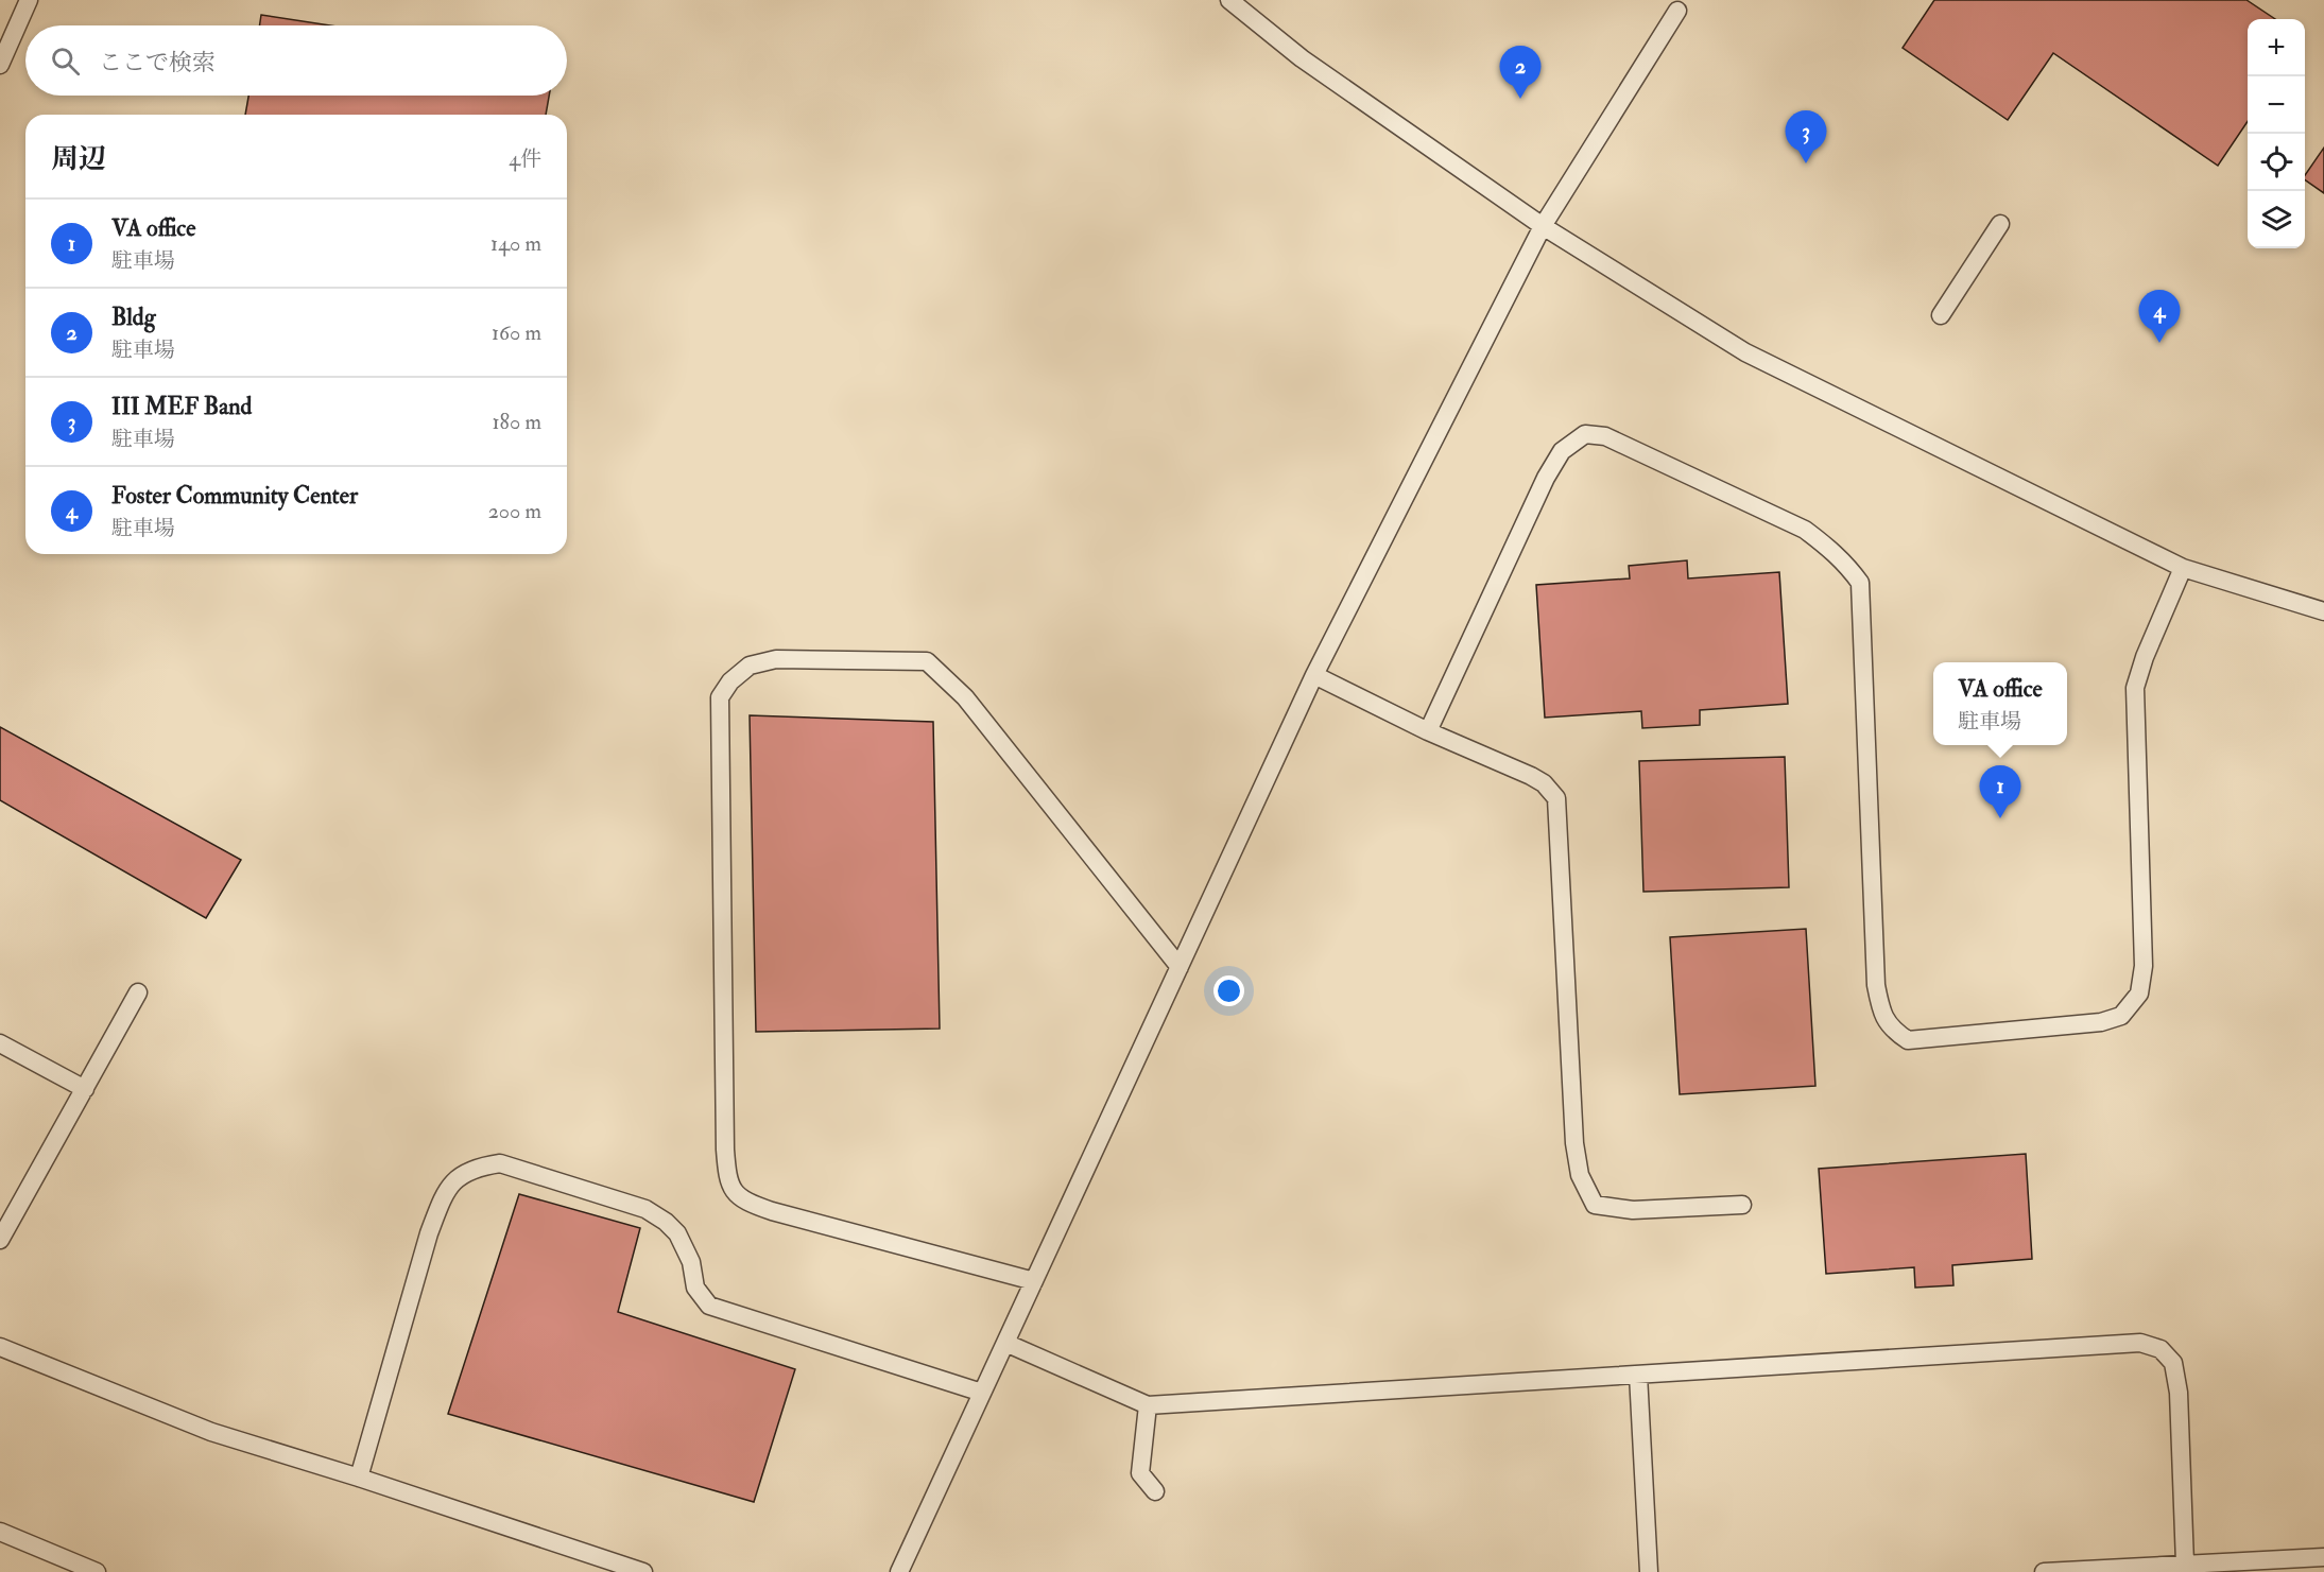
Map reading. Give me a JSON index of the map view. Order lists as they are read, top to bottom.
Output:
{
  "page": {
    "map_buttons": ["+", "−"],
    "search": "ここで検索",
    "pins": [
      "2",
      "3",
      "4",
      "1"
    ],
    "heading": ["周辺", "4件"],
    "list": [
      {
        "mark": "1",
        "name": "VA office",
        "note": "駐車場",
        "value": "140 m"
      },
      {
        "mark": "2",
        "name": "Bldg",
        "note": "駐車場",
        "value": "160 m"
      },
      {
        "mark": "3",
        "name": "III MEF Band",
        "note": "駐車場",
        "value": "180 m"
      },
      {
        "mark": "4",
        "name": "Foster Community Center",
        "note": "駐車場",
        "value": "200 m"
      }
    ],
    "popup": ["VA office", "駐車場"]
  }
}
